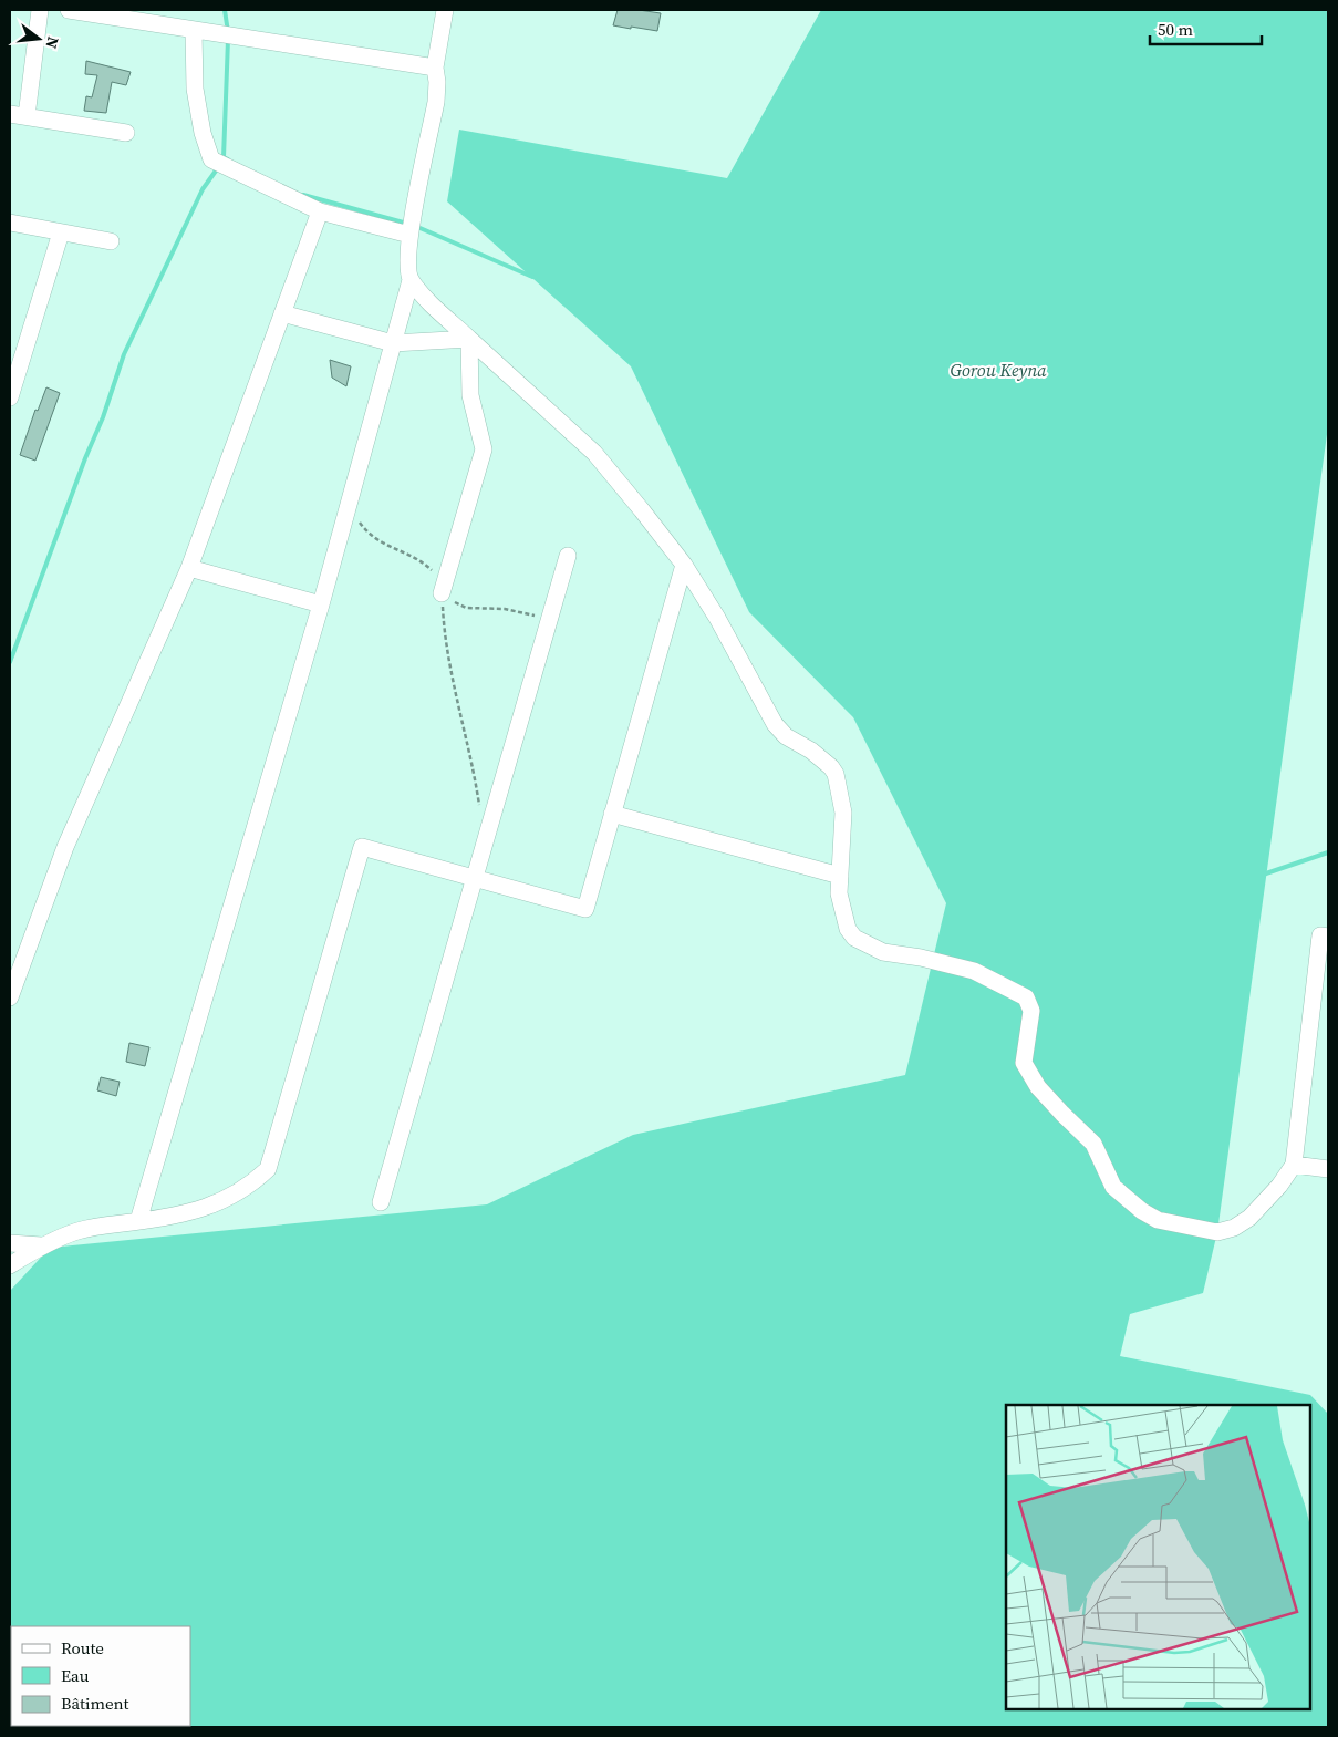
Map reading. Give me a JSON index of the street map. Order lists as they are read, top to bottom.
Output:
{
  "water": ["Gorou Keyna"],
  "legend": ["Route", "Eau", "Bâtiment"],
  "scale_bar": "50 m",
  "north": "right"
}
